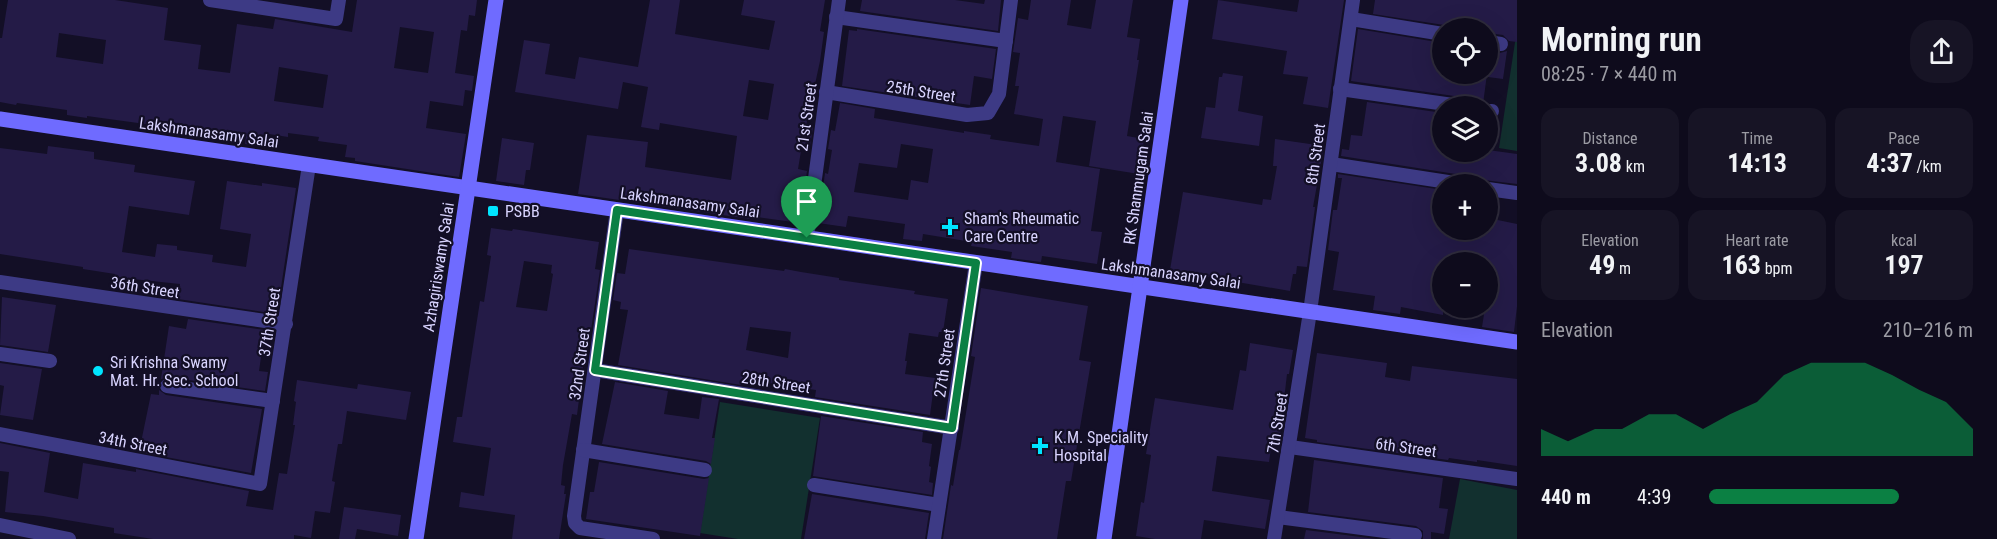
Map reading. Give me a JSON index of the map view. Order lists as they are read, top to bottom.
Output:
{
  "streets": {
    "street": [
      "25th Street",
      "21st Street",
      "Lakshmanasamy Salai",
      "8th Street",
      "RK Shanmugam Salai",
      "Azhagiriswamy Salai",
      "36th Street",
      "37th Street",
      "27th Street",
      "32nd Street",
      "28th Street",
      "7th Street",
      "34th Street",
      "6th Street"
    ]
  },
  "crossings": [
    ["25th Street", "21st Street"],
    ["21st Street", "Lakshmanasamy Salai"],
    ["Lakshmanasamy Salai", "8th Street"],
    ["Lakshmanasamy Salai", "RK Shanmugam Salai"],
    ["Lakshmanasamy Salai", "Azhagiriswamy Salai"],
    ["Lakshmanasamy Salai", "37th Street"],
    ["Lakshmanasamy Salai", "27th Street"],
    ["Lakshmanasamy Salai", "32nd Street"],
    ["Lakshmanasamy Salai", "7th Street"],
    ["8th Street", "7th Street"],
    ["36th Street", "37th Street"],
    ["37th Street", "34th Street"],
    ["27th Street", "28th Street"],
    ["32nd Street", "28th Street"],
    ["7th Street", "6th Street"]
  ],
  "places": {
    "transit": ["PSBB"],
    "health": ["Sham's Rheumatic Care Centre", "K.M. Speciality Hospital"],
    "other": ["Sri Krishna Swamy Mat. Hr. Sec. School"]
  },
  "page": {
    "heading": ["Morning run", "08:25 · 7 × 440 m"],
    "map_buttons": ["+", "−"],
    "stats": [
      ["Distance", "3.08 km"],
      ["Time", "14:13"],
      ["Pace", "4:37 /km"],
      ["Elevation", "49 m"],
      ["Heart rate", "163 bpm"],
      ["kcal", "197"]
    ],
    "chart": ["Elevation", "210–216 m"],
    "list": [
      {
        "name": "440 m",
        "note": "4:39"
      }
    ]
  }
}
